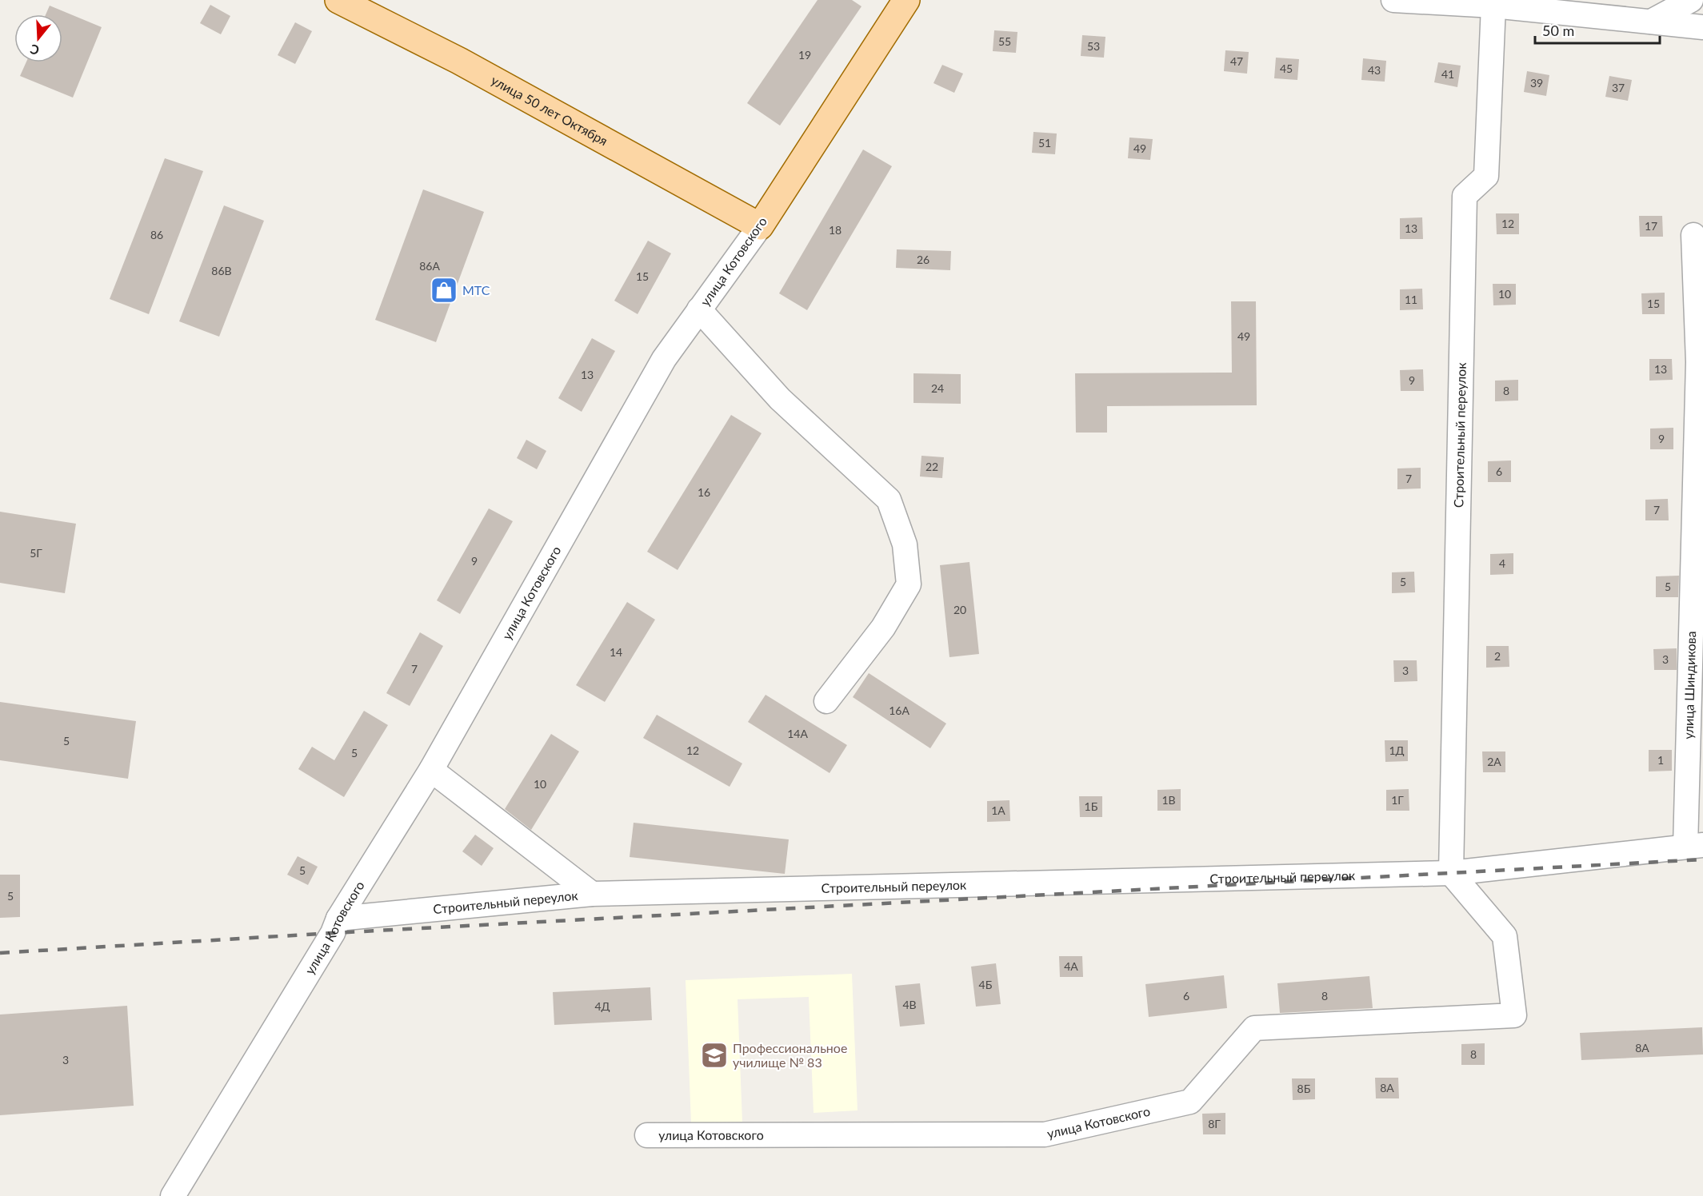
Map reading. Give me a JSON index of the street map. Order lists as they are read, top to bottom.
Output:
{
  "streets": {
    "main road": ["улица 50 лет Октября", "улица Котовского"],
    "street": ["Строительный переулок", "улица Шиндикова"]
  },
  "crossings": [
    ["улица 50 лет Октября", "улица Котовского"],
    ["улица Котовского", "Строительный переулок"],
    ["Строительный переулок", "улица Шиндикова"]
  ],
  "places": {
    "shop": ["МТС"],
    "school or university": ["Профессиональное училище № 83"]
  },
  "house_numbers": [
    "55",
    "53",
    "19",
    "47",
    "45",
    "43",
    "41",
    "39",
    "37",
    "51",
    "49",
    "12",
    "17",
    "13",
    "18",
    "86",
    "26",
    "86А",
    "86В",
    "15",
    "10",
    "11",
    "15",
    "49",
    "13",
    "13",
    "9",
    "24",
    "8",
    "9",
    "22",
    "6",
    "7",
    "16",
    "7",
    "5Г",
    "9",
    "4",
    "5",
    "5",
    "20",
    "14",
    "2",
    "3",
    "7",
    "3",
    "16А",
    "14А",
    "5",
    "12",
    "1Д",
    "5",
    "1",
    "2А",
    "10",
    "1В",
    "1Г",
    "1Б",
    "1А",
    "5",
    "5",
    "4А",
    "4Б",
    "6",
    "8",
    "4В",
    "4Д",
    "8А",
    "8",
    "3",
    "8А",
    "8Б",
    "8Г"
  ],
  "scale_bar": "50 m",
  "north": "bottom"
}
